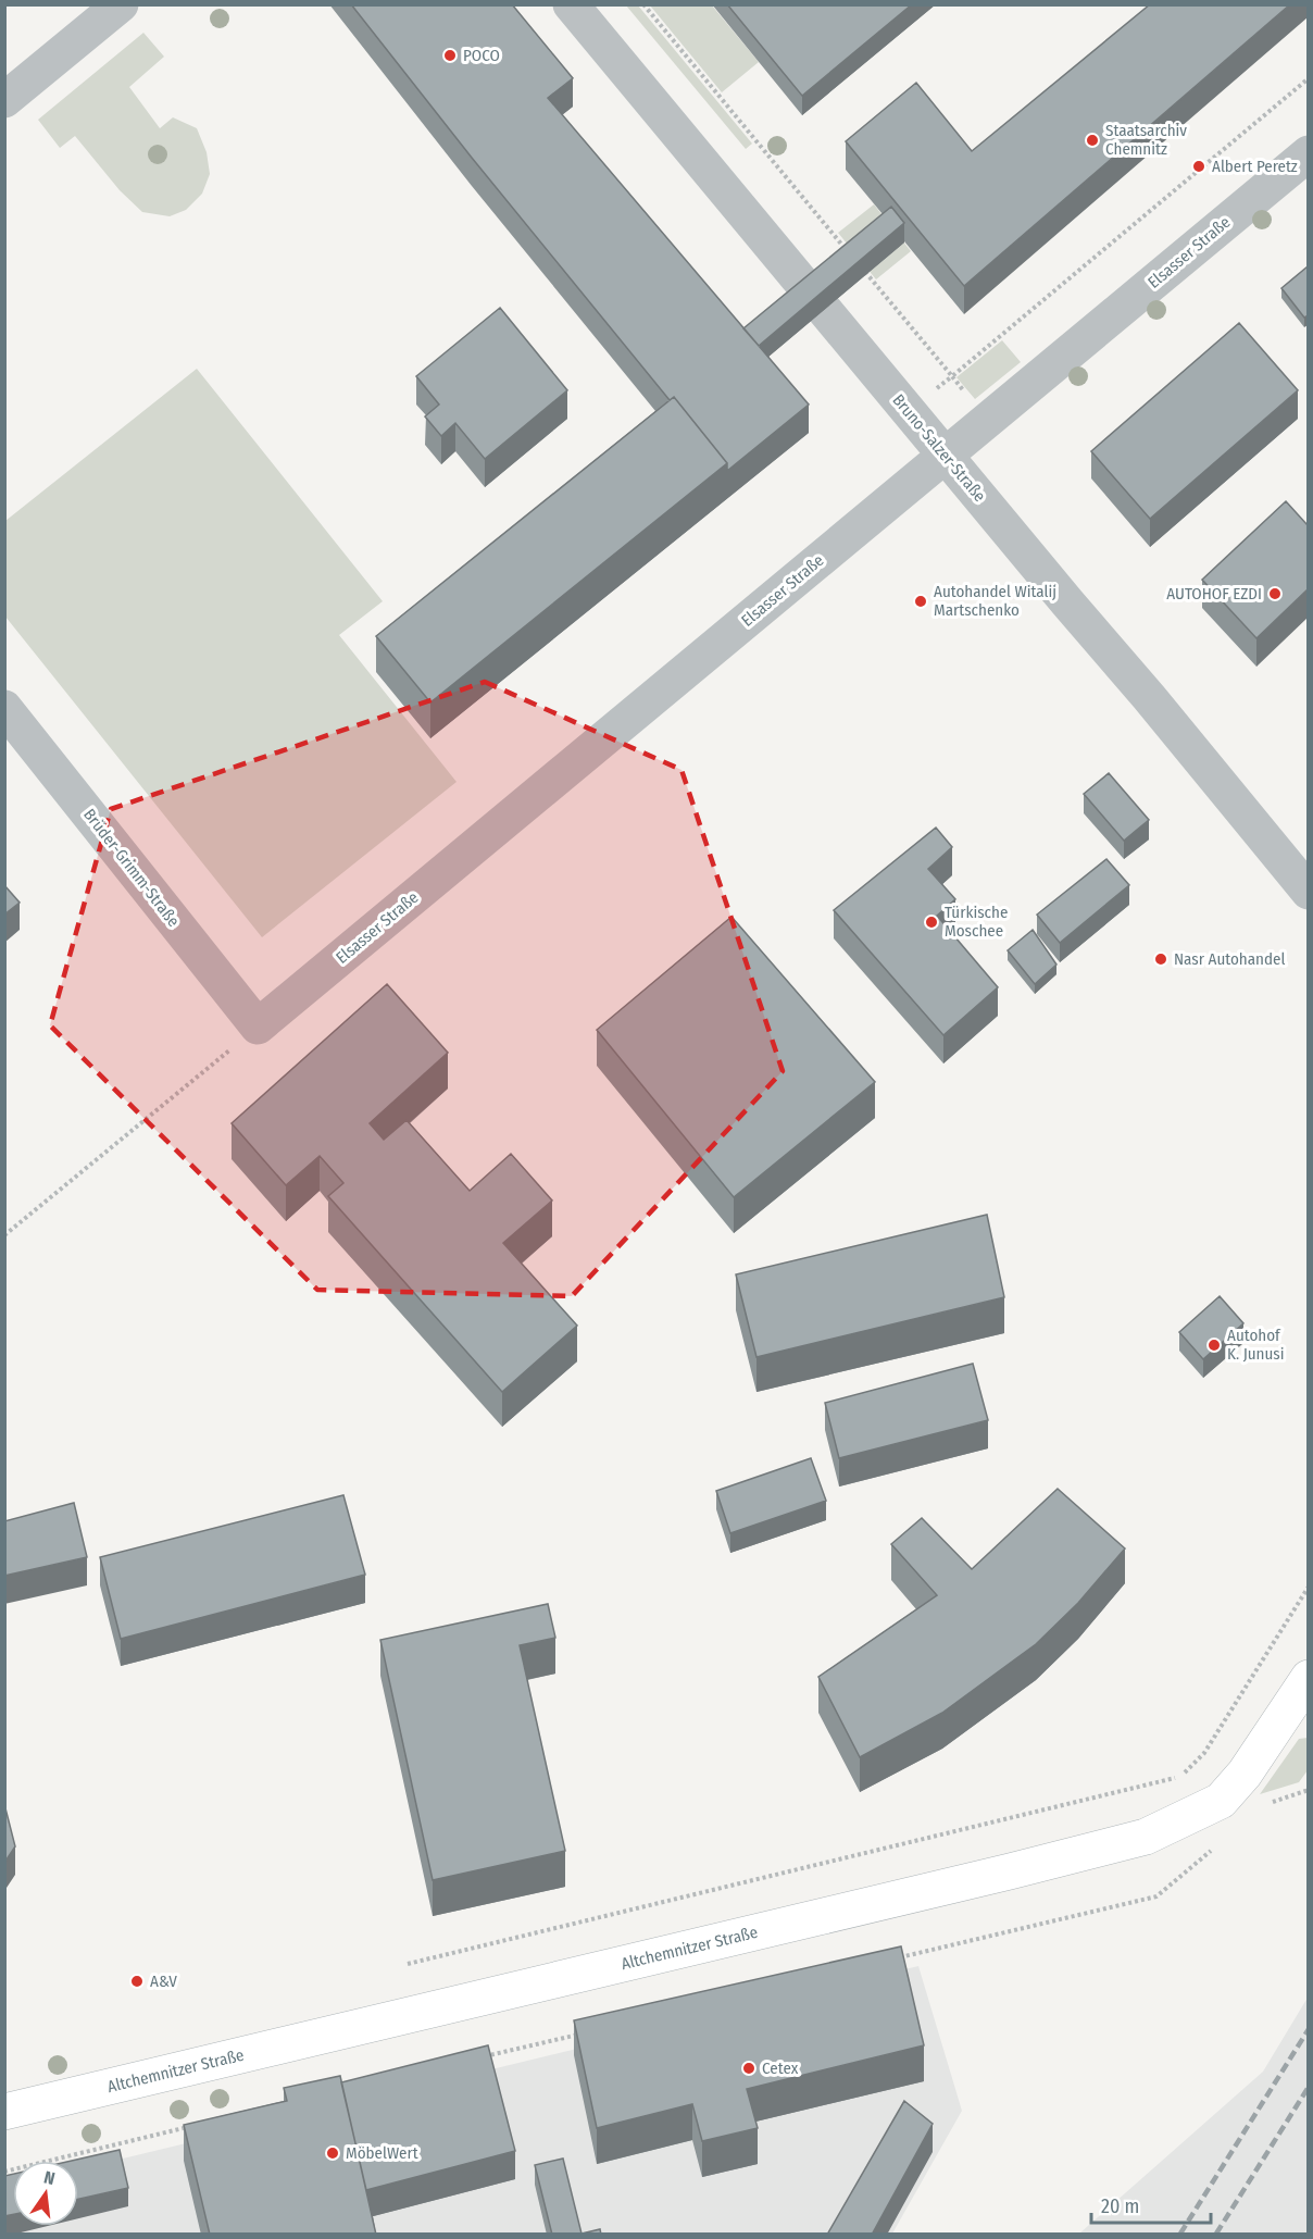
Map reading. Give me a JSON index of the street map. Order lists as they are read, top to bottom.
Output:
{
  "streets": {
    "street": [
      "Elsasser Straße",
      "Bruno-Salzer-Straße",
      "Brüder-Grimm-Straße",
      "Altchemnitzer Straße"
    ]
  },
  "crossings": [
    ["Elsasser Straße", "Bruno-Salzer-Straße"],
    ["Elsasser Straße", "Brüder-Grimm-Straße"]
  ],
  "places": [
    "POCO",
    "Staatsarchiv Chemnitz",
    "Albert Peretz",
    "AUTOHOF EZDI",
    "Autohandel Witalij Martschenko",
    "Türkische Moschee",
    "Nasr Autohandel",
    "Autohof K. Junusi",
    "A&V",
    "Cetex",
    "MöbelWert"
  ],
  "scale_bar": "20 m",
  "north": "top"
}
